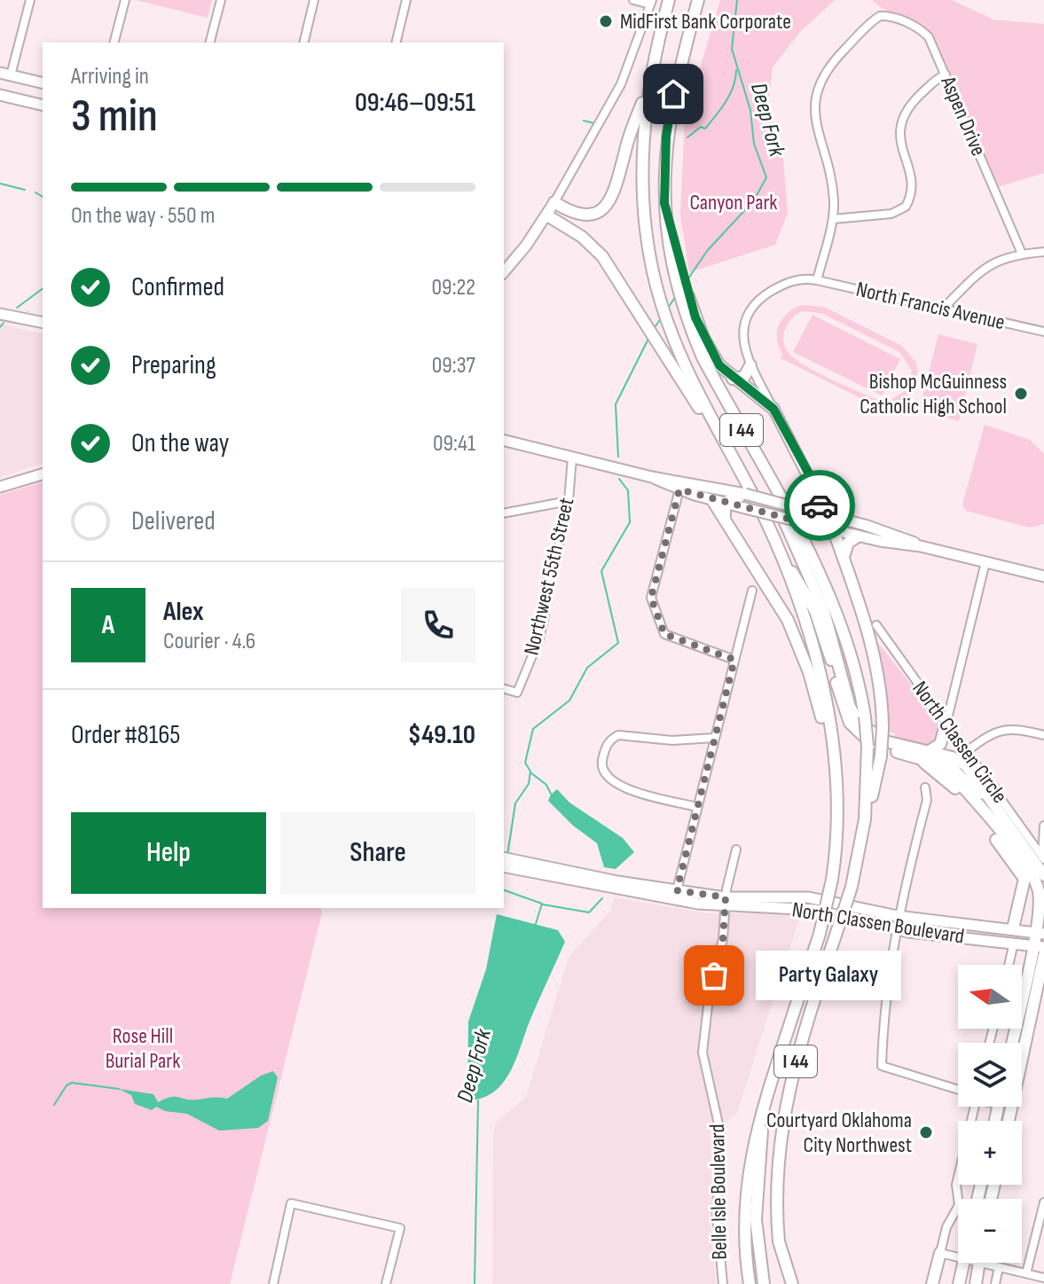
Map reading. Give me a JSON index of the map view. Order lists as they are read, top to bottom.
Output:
{
  "streets": {
    "highway": ["I 44"],
    "main road": ["North Classen Boulevard"],
    "street": [
      "Aspen Drive",
      "North Francis Avenue",
      "Northwest 55th Street",
      "North Classen Circle",
      "Belle Isle Boulevard"
    ]
  },
  "crossings": [
    ["North Classen Boulevard", "Belle Isle Boulevard"]
  ],
  "water": ["Deep Fork"],
  "parks": ["Canyon Park", "Rose Hill Burial Park"],
  "places": [
    "MidFirst Bank Corporate",
    "Bishop McGuinness Catholic High School",
    "Party Galaxy",
    "Courtyard Oklahoma City Northwest"
  ],
  "north": "left",
  "page": {
    "heading": ["3 min", "Arriving in", "09:46–09:51"],
    "panel": [
      "Alex",
      "Courier · 4.6",
      "Order #8165",
      "$49.10"
    ],
    "bar": "On the way · 550 m",
    "list": [
      ["Confirmed", "09:22"],
      ["Preparing", "09:37"],
      ["On the way", "09:41"],
      "Delivered"
    ],
    "round": "A",
    "buttons": ["Help", "Share"],
    "bubble": "Party Galaxy",
    "map_buttons": ["+", "−"]
  }
}
